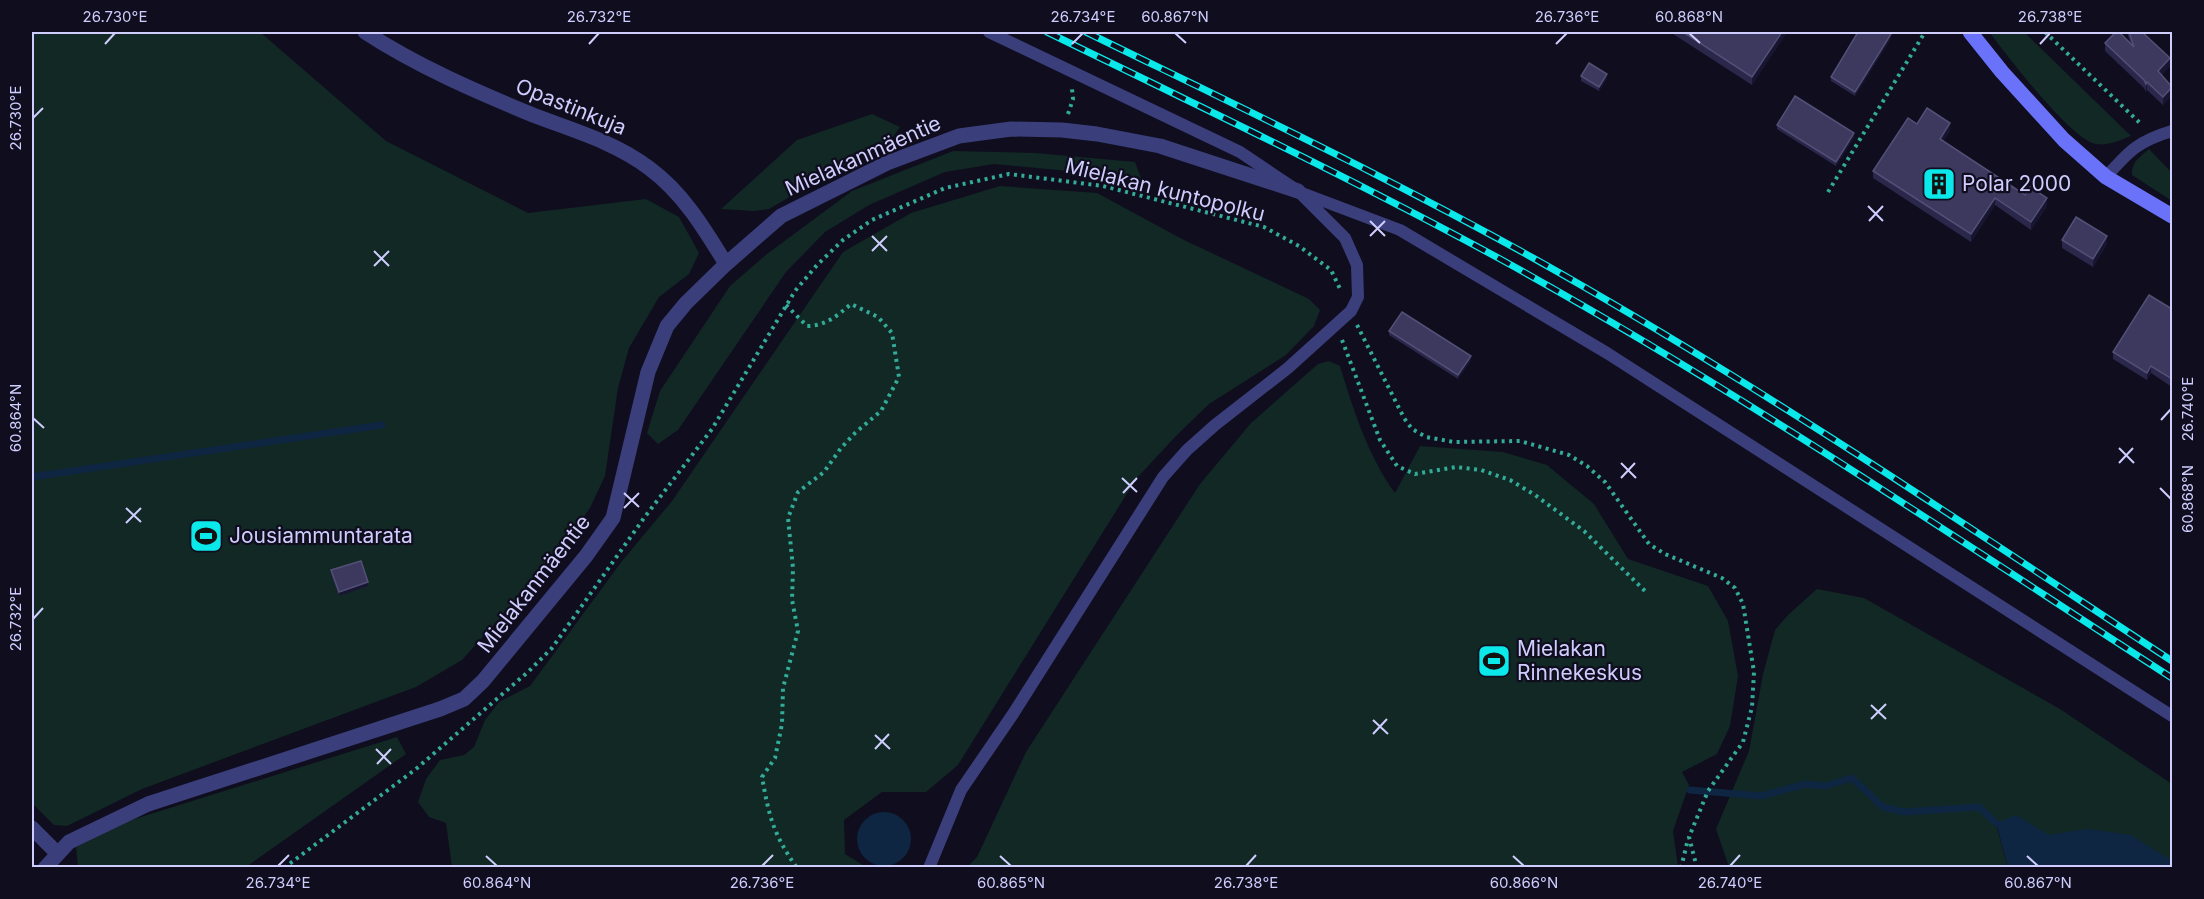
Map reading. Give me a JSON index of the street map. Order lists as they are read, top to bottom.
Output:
{
  "streets": {
    "street": ["Opastinkuja", "Mielakanmäentie"],
    "path": ["Mielakan kuntopolku"]
  },
  "crossings": [
    ["Opastinkuja", "Mielakanmäentie"]
  ],
  "places": {
    "building": ["Polar 2000"],
    "sports": ["Jousiammuntarata", "Mielakan Rinnekeskus"]
  },
  "coordinates": [
    "26.730°E",
    "26.732°E",
    "26.734°E",
    "60.867°N",
    "26.736°E",
    "60.868°N",
    "26.738°E",
    "26.740°E",
    "60.864°N",
    "60.865°N",
    "60.866°N"
  ]
}
